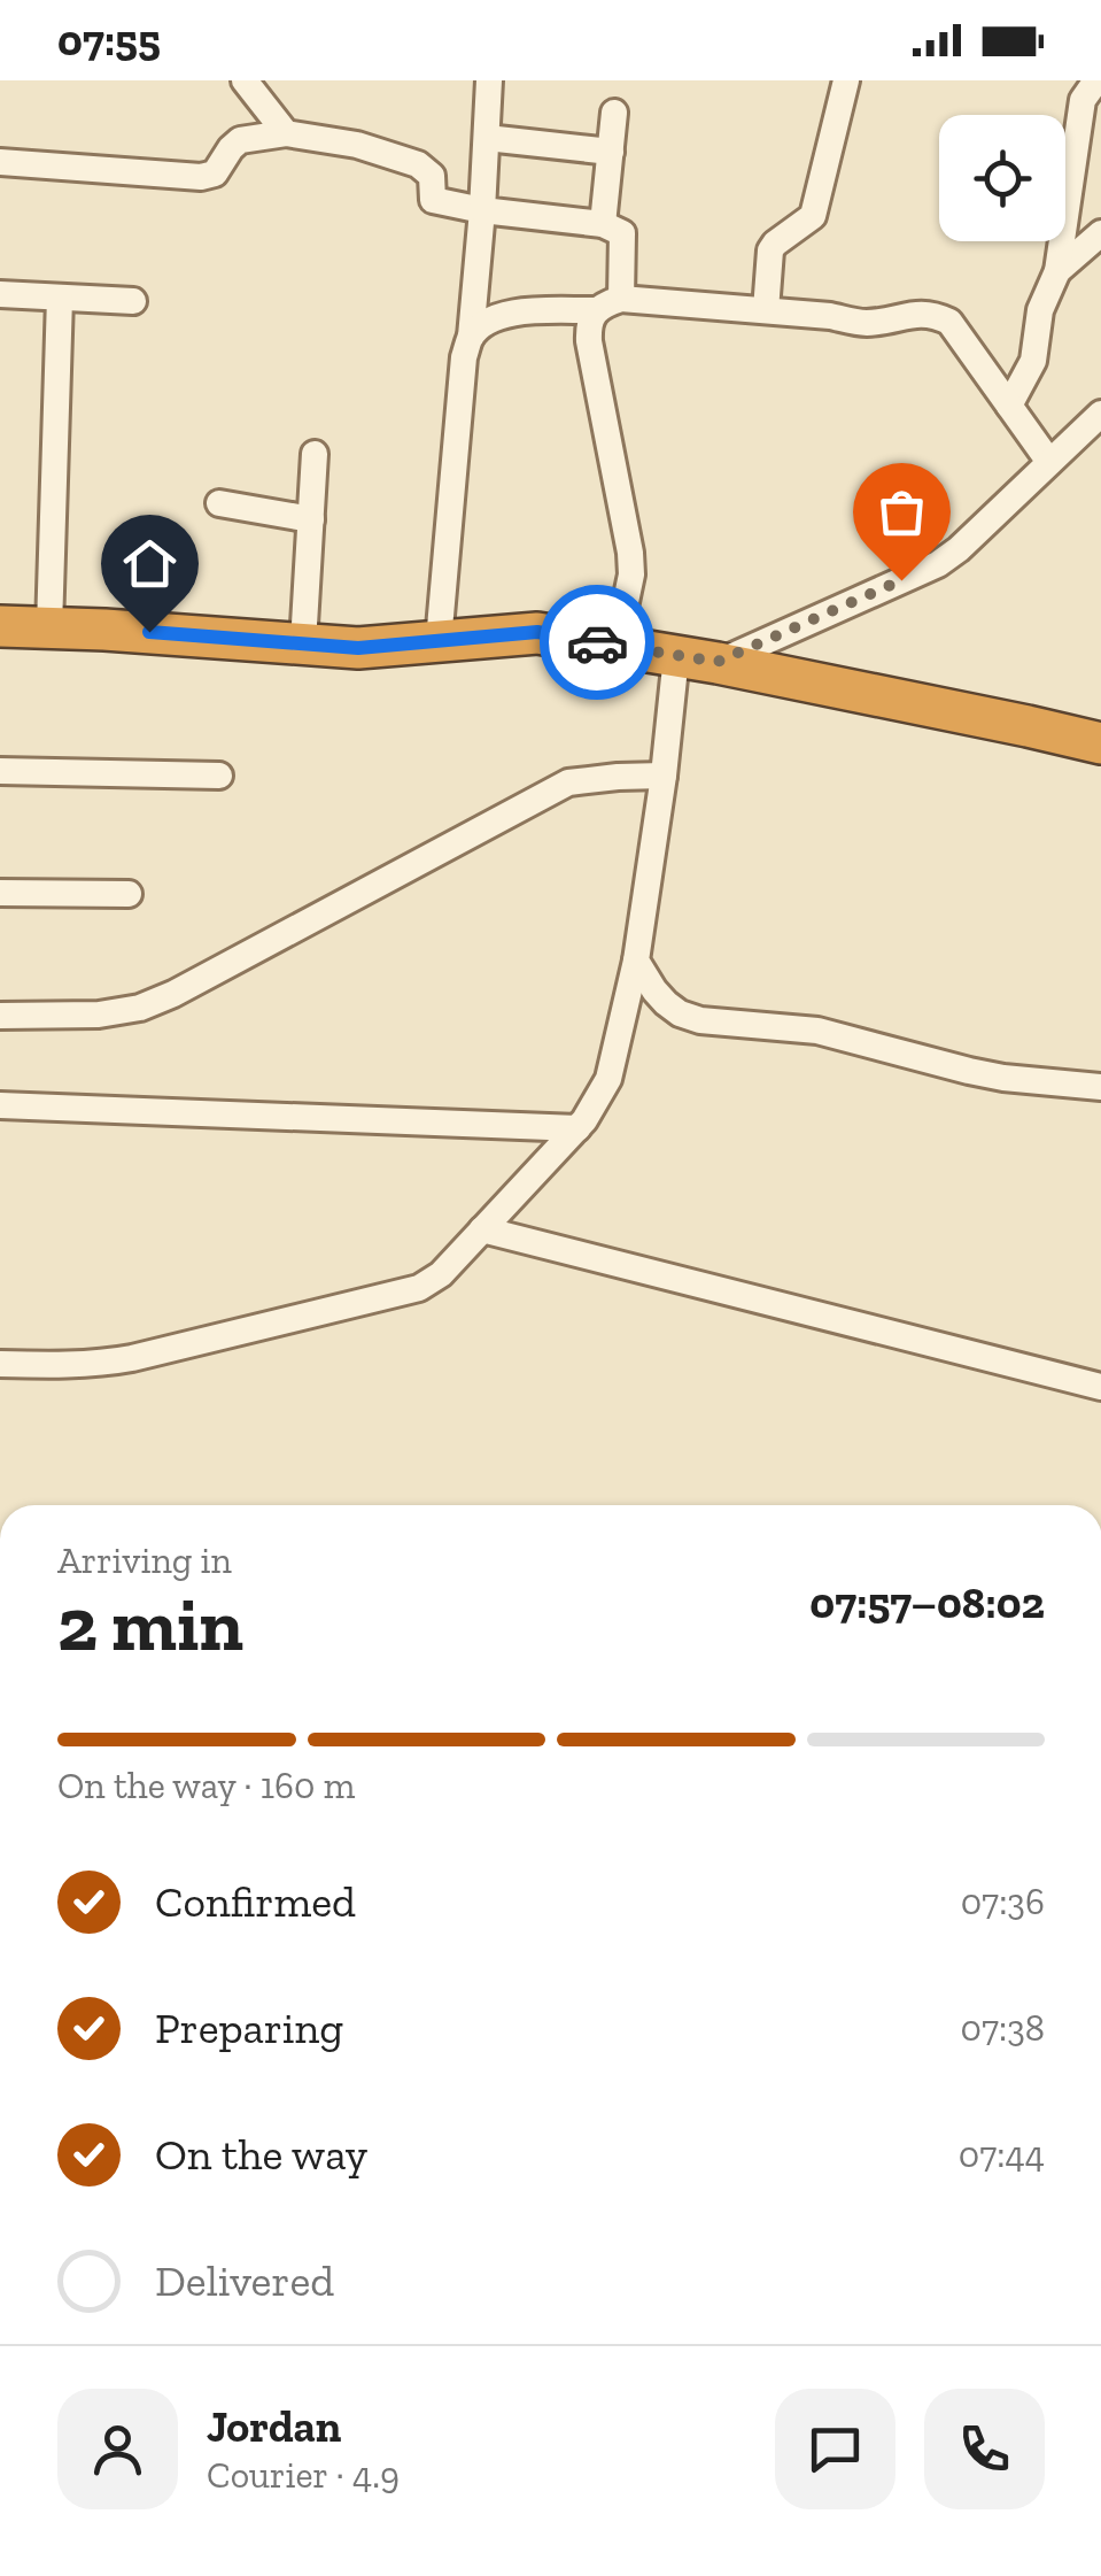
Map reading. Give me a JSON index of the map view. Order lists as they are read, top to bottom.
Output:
{
  "page": {
    "status": "07:55",
    "heading": ["2 min", "Arriving in", "07:57–08:02"],
    "panel": ["Jordan", "Courier · 4.9"],
    "bar": "On the way · 160 m",
    "list": [
      ["Confirmed", "07:36"],
      ["Preparing", "07:38"],
      ["On the way", "07:44"],
      "Delivered"
    ]
  }
}
